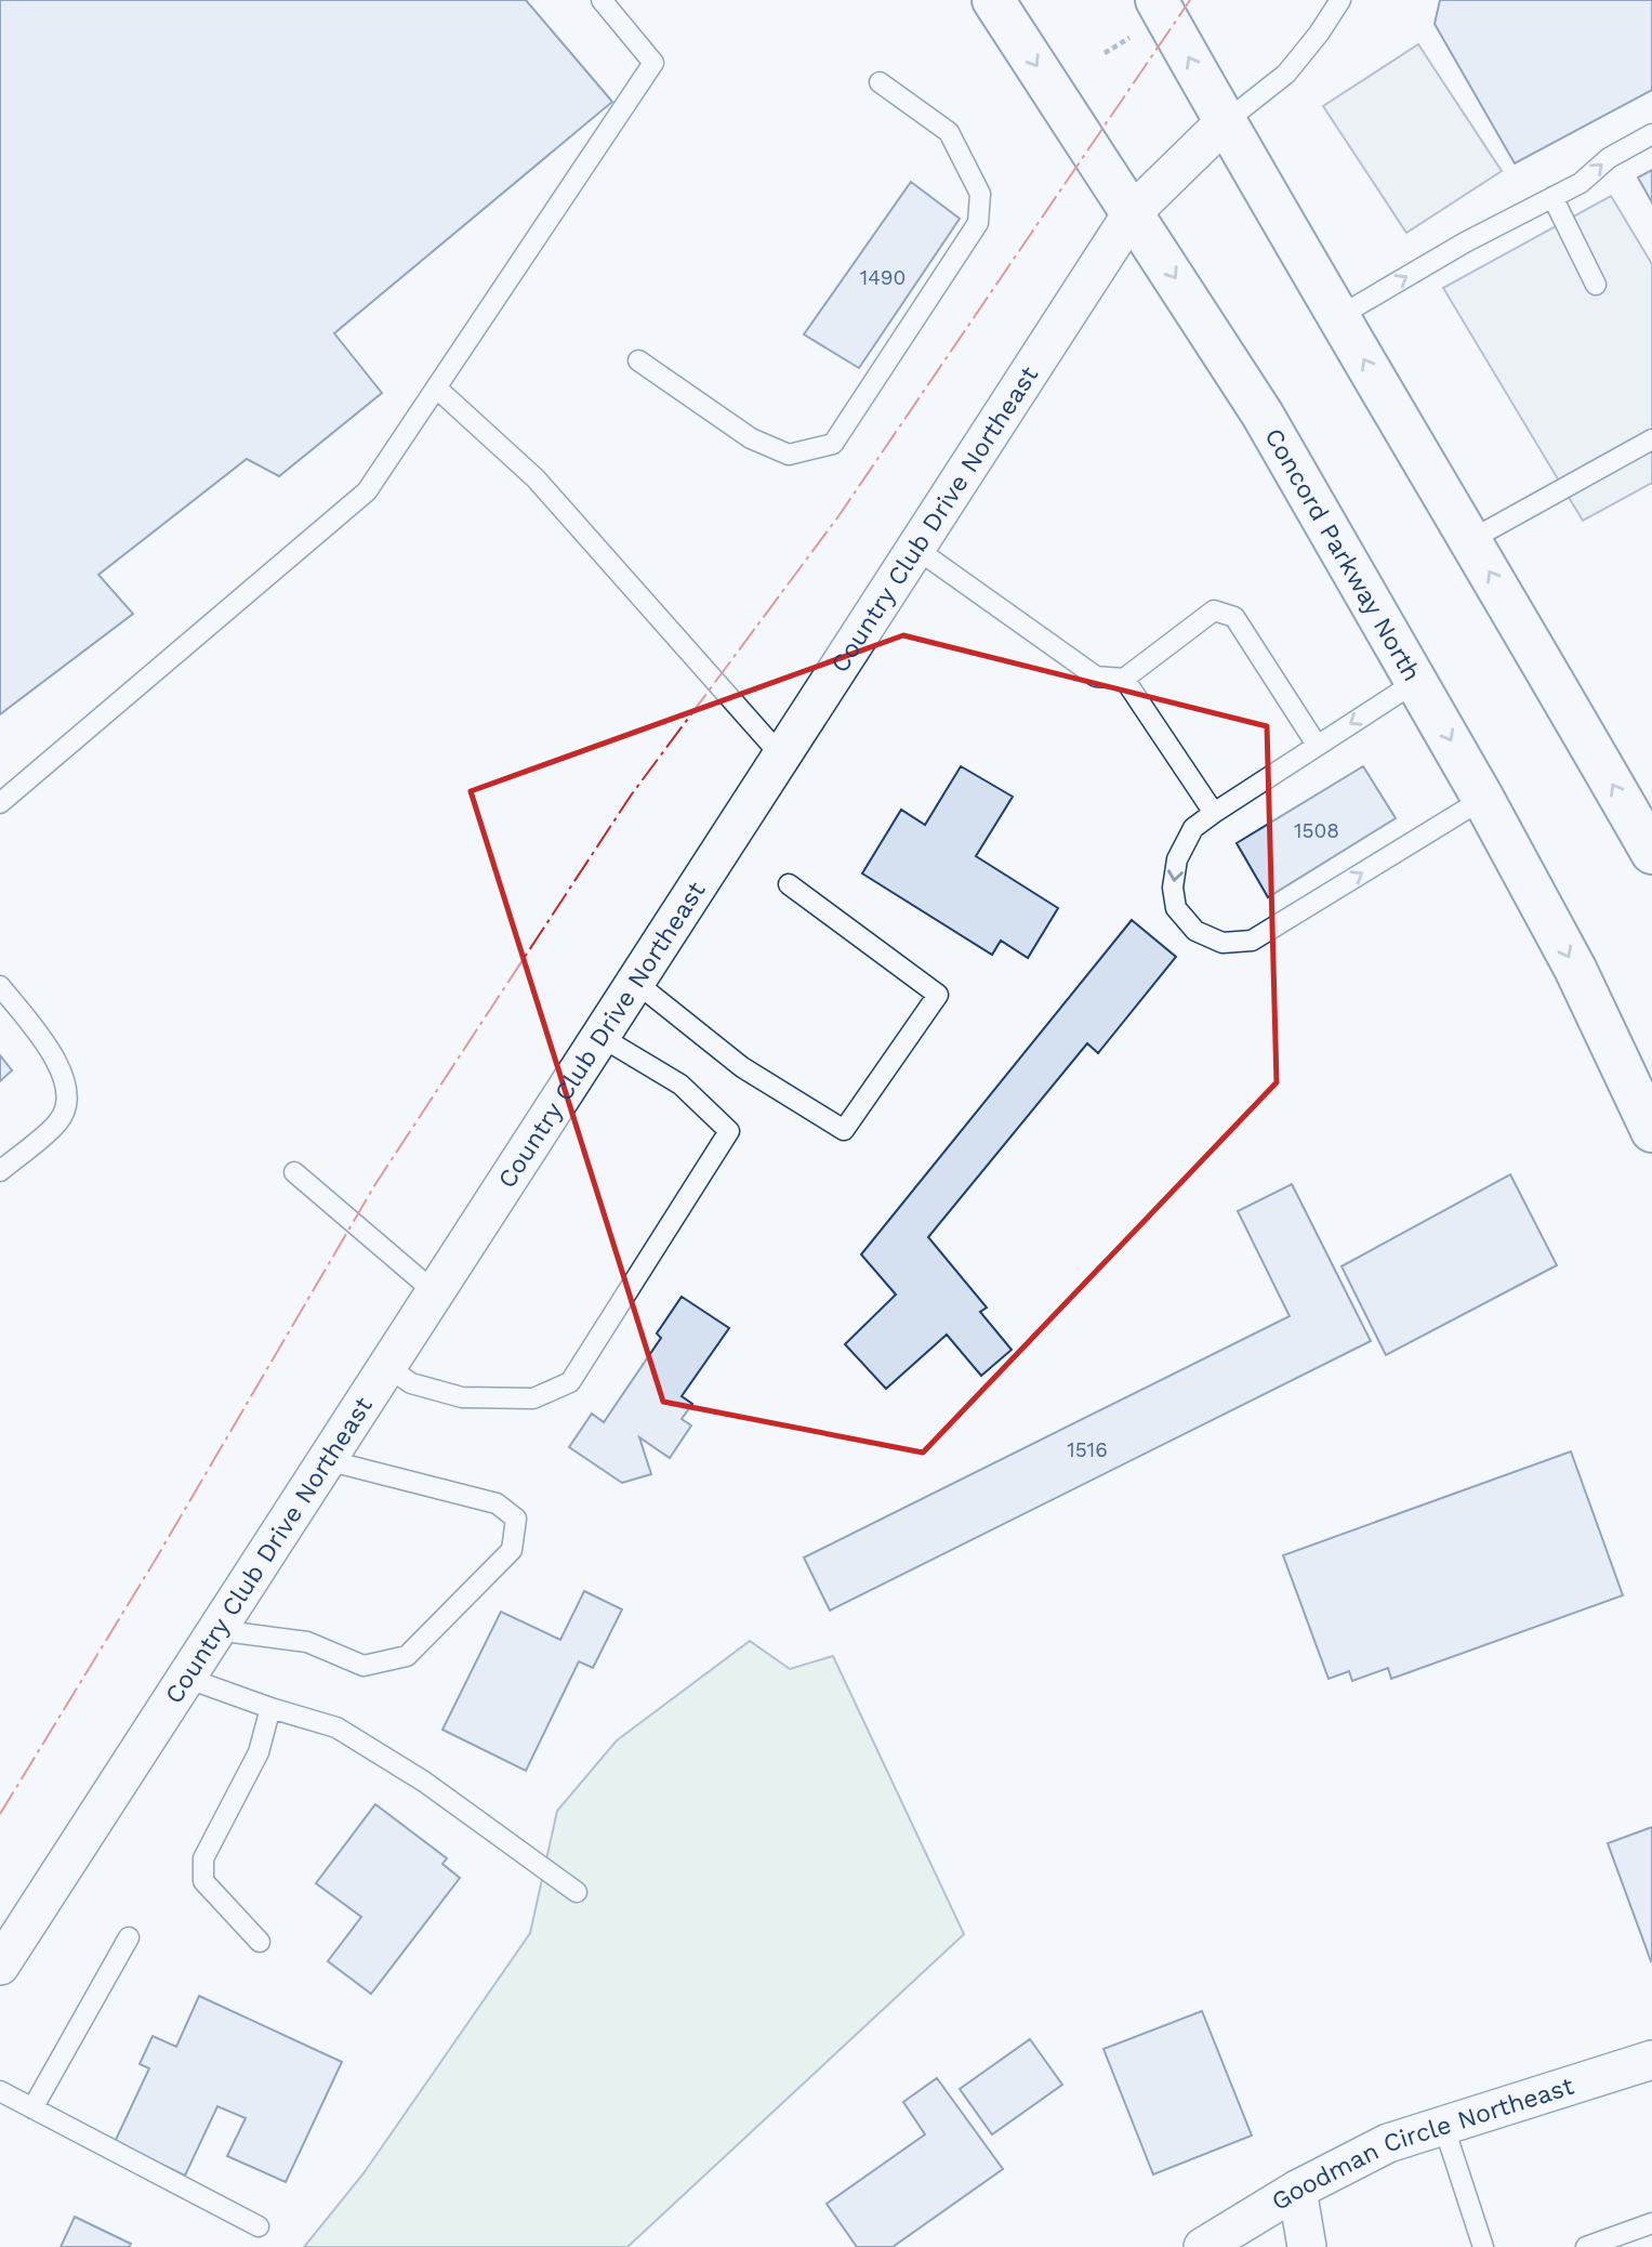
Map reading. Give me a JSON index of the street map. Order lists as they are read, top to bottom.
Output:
{
  "streets": {
    "highway": ["Concord Parkway North"],
    "street": ["Country Club Drive Northeast", "Goodman Circle Northeast"]
  },
  "crossings": [
    ["Country Club Drive Northeast", "Concord Parkway North"]
  ],
  "house_numbers": ["1490", "1508", "1516"]
}
